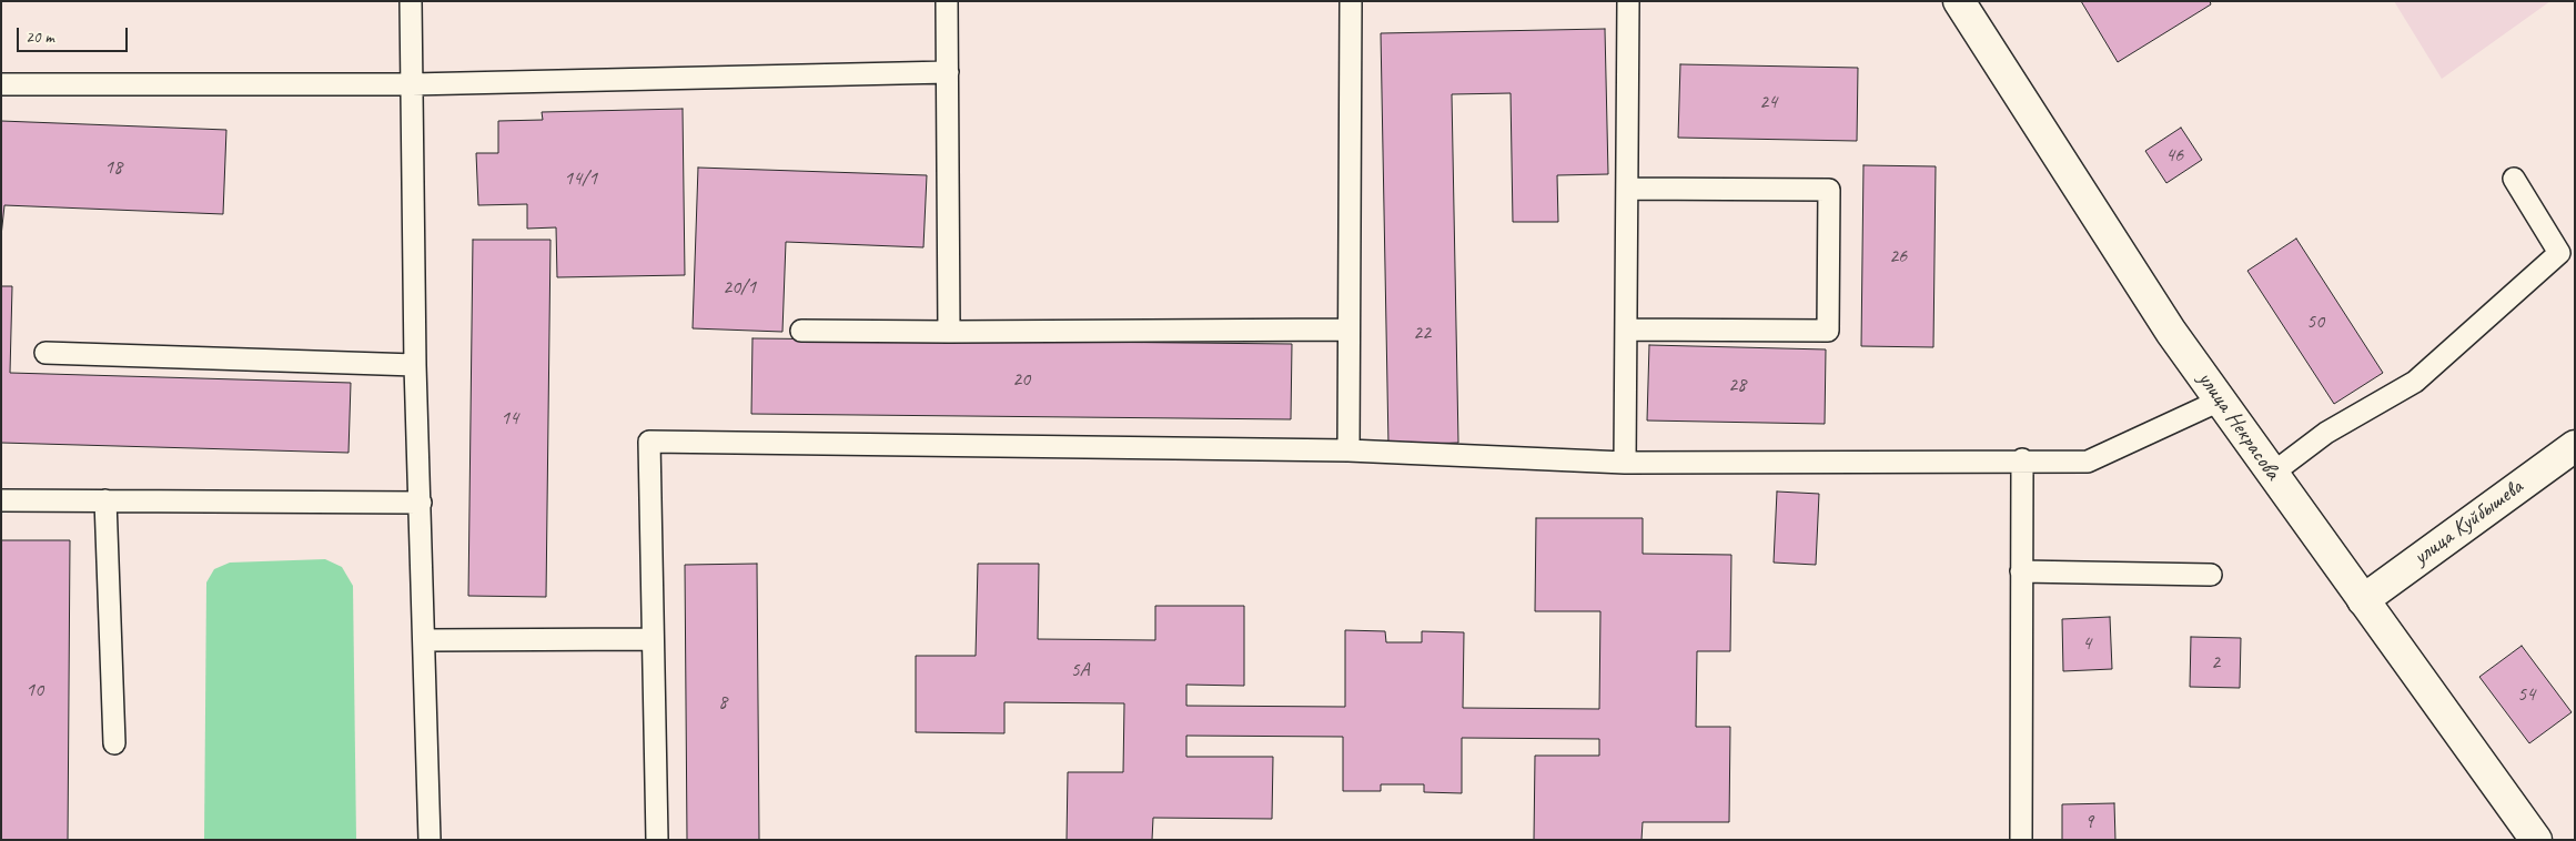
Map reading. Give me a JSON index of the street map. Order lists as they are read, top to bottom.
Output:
{
  "streets": {
    "street": ["улица Некрасова", "улица Куйбышева"]
  },
  "crossings": [
    ["улица Некрасова", "улица Куйбышева"]
  ],
  "house_numbers": [
    "24",
    "46",
    "18",
    "14/1",
    "26",
    "20/1",
    "50",
    "22",
    "20",
    "28",
    "14",
    "4",
    "2",
    "5А",
    "10",
    "54",
    "8",
    "9"
  ],
  "scale_bar": "20 m"
}
